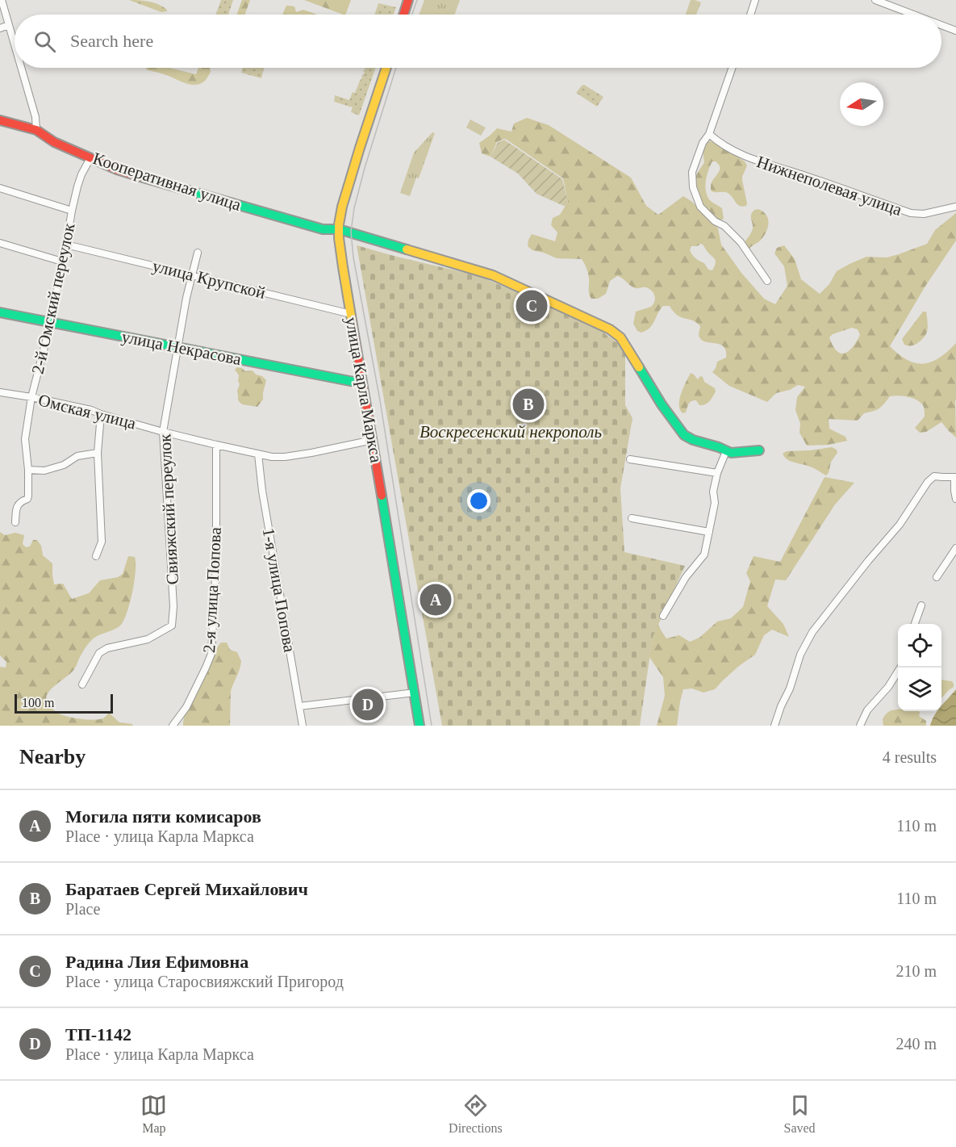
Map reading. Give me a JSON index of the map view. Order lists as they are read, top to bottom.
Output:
{
  "streets": {
    "street": [
      "Кооперативная улица",
      "Нижнеполевая улица",
      "улица Крупской",
      "2-й Омский переулок",
      "улица Некрасова",
      "улица Карла Маркса",
      "Омская улица",
      "Свияжский переулок",
      "2-я улица Попова",
      "1-я улица Попова"
    ]
  },
  "crossings": [
    ["Кооперативная улица", "2-й Омский переулок"],
    ["Кооперативная улица", "улица Карла Маркса"],
    ["улица Крупской", "2-й Омский переулок"],
    ["улица Крупской", "улица Карла Маркса"],
    ["улица Крупской", "Свияжский переулок"],
    ["2-й Омский переулок", "улица Некрасова"],
    ["2-й Омский переулок", "Омская улица"],
    ["улица Некрасова", "улица Карла Маркса"],
    ["улица Некрасова", "Свияжский переулок"],
    ["улица Карла Маркса", "Омская улица"],
    ["Омская улица", "Свияжский переулок"],
    ["Омская улица", "2-я улица Попова"],
    ["Омская улица", "1-я улица Попова"]
  ],
  "parks": ["Воскресенский некрополь"],
  "scale_bar": "100 m",
  "north": "left",
  "page": {
    "search": "Search here",
    "pins": [
      "C",
      "B",
      "A",
      "D"
    ],
    "scale": "100 m",
    "heading": ["Nearby", "4 results"],
    "list": [
      {
        "mark": "A",
        "name": "Могила пяти комисаров",
        "note": "Place · улица Карла Маркса",
        "value": "110 m"
      },
      {
        "mark": "B",
        "name": "Баратаев Сергей Михайлович",
        "note": "Place",
        "value": "110 m"
      },
      {
        "mark": "C",
        "name": "Радина Лия Ефимовна",
        "note": "Place · улица Старосвияжский Пригород",
        "value": "210 m"
      },
      {
        "mark": "D",
        "name": "ТП-1142",
        "note": "Place · улица Карла Маркса",
        "value": "240 m"
      }
    ],
    "nav": ["Map", "Directions", "Saved"]
  }
}
